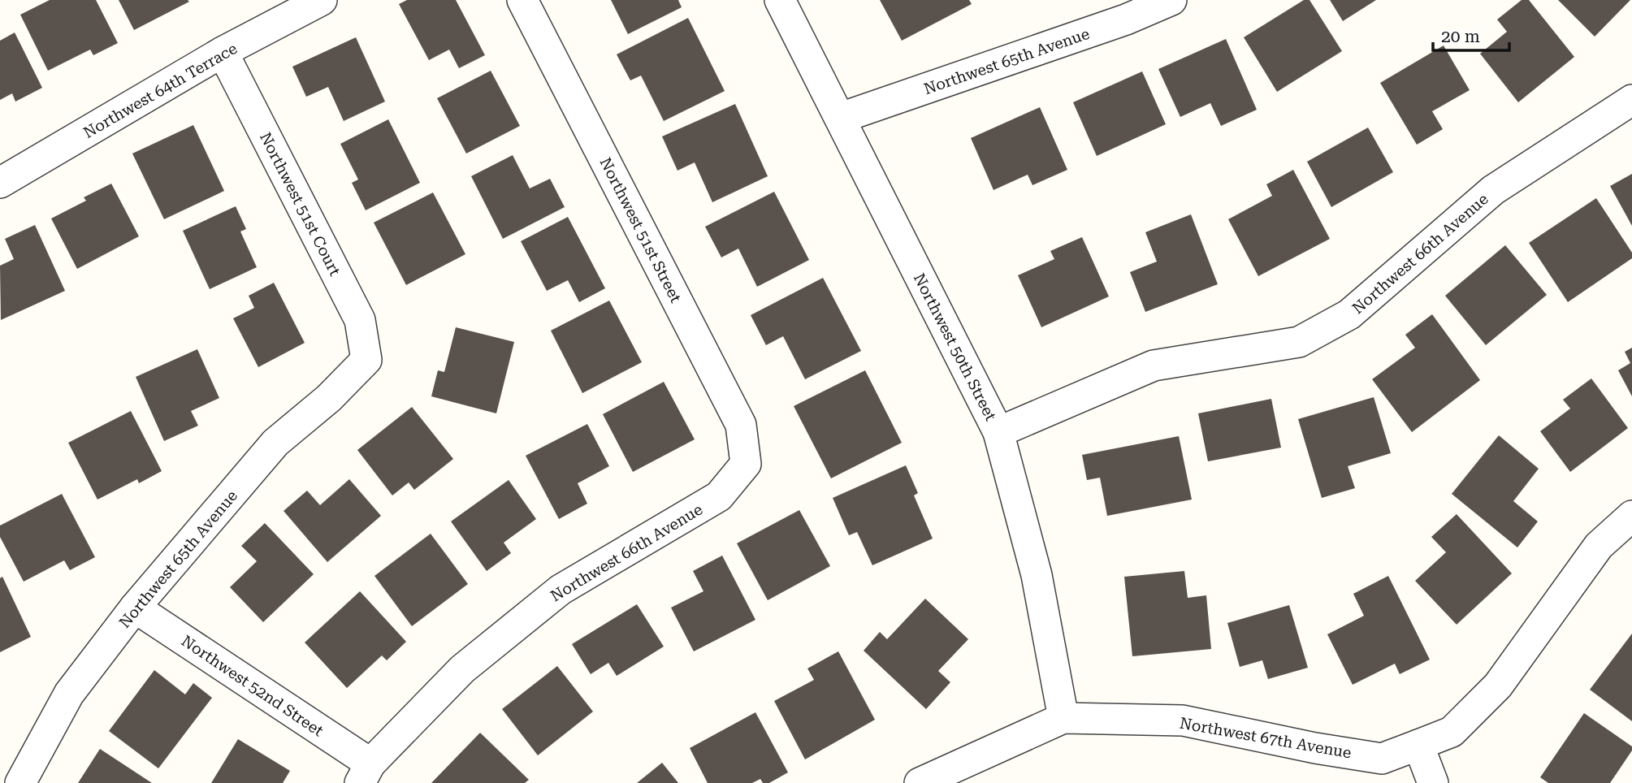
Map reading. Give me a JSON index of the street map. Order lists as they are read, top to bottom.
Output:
{
  "streets": {
    "street": [
      "Northwest 65th Avenue",
      "Northwest 64th Terrace",
      "Northwest 51st Court",
      "Northwest 51st Street",
      "Northwest 66th Avenue",
      "Northwest 50th Street",
      "Northwest 52nd Street",
      "Northwest 67th Avenue"
    ]
  },
  "crossings": [
    ["Northwest 65th Avenue", "Northwest 51st Court"],
    ["Northwest 65th Avenue", "Northwest 50th Street"],
    ["Northwest 65th Avenue", "Northwest 52nd Street"],
    ["Northwest 64th Terrace", "Northwest 51st Court"],
    ["Northwest 51st Street", "Northwest 66th Avenue"],
    ["Northwest 66th Avenue", "Northwest 50th Street"],
    ["Northwest 66th Avenue", "Northwest 52nd Street"],
    ["Northwest 50th Street", "Northwest 67th Avenue"]
  ],
  "scale_bar": "20 m"
}
